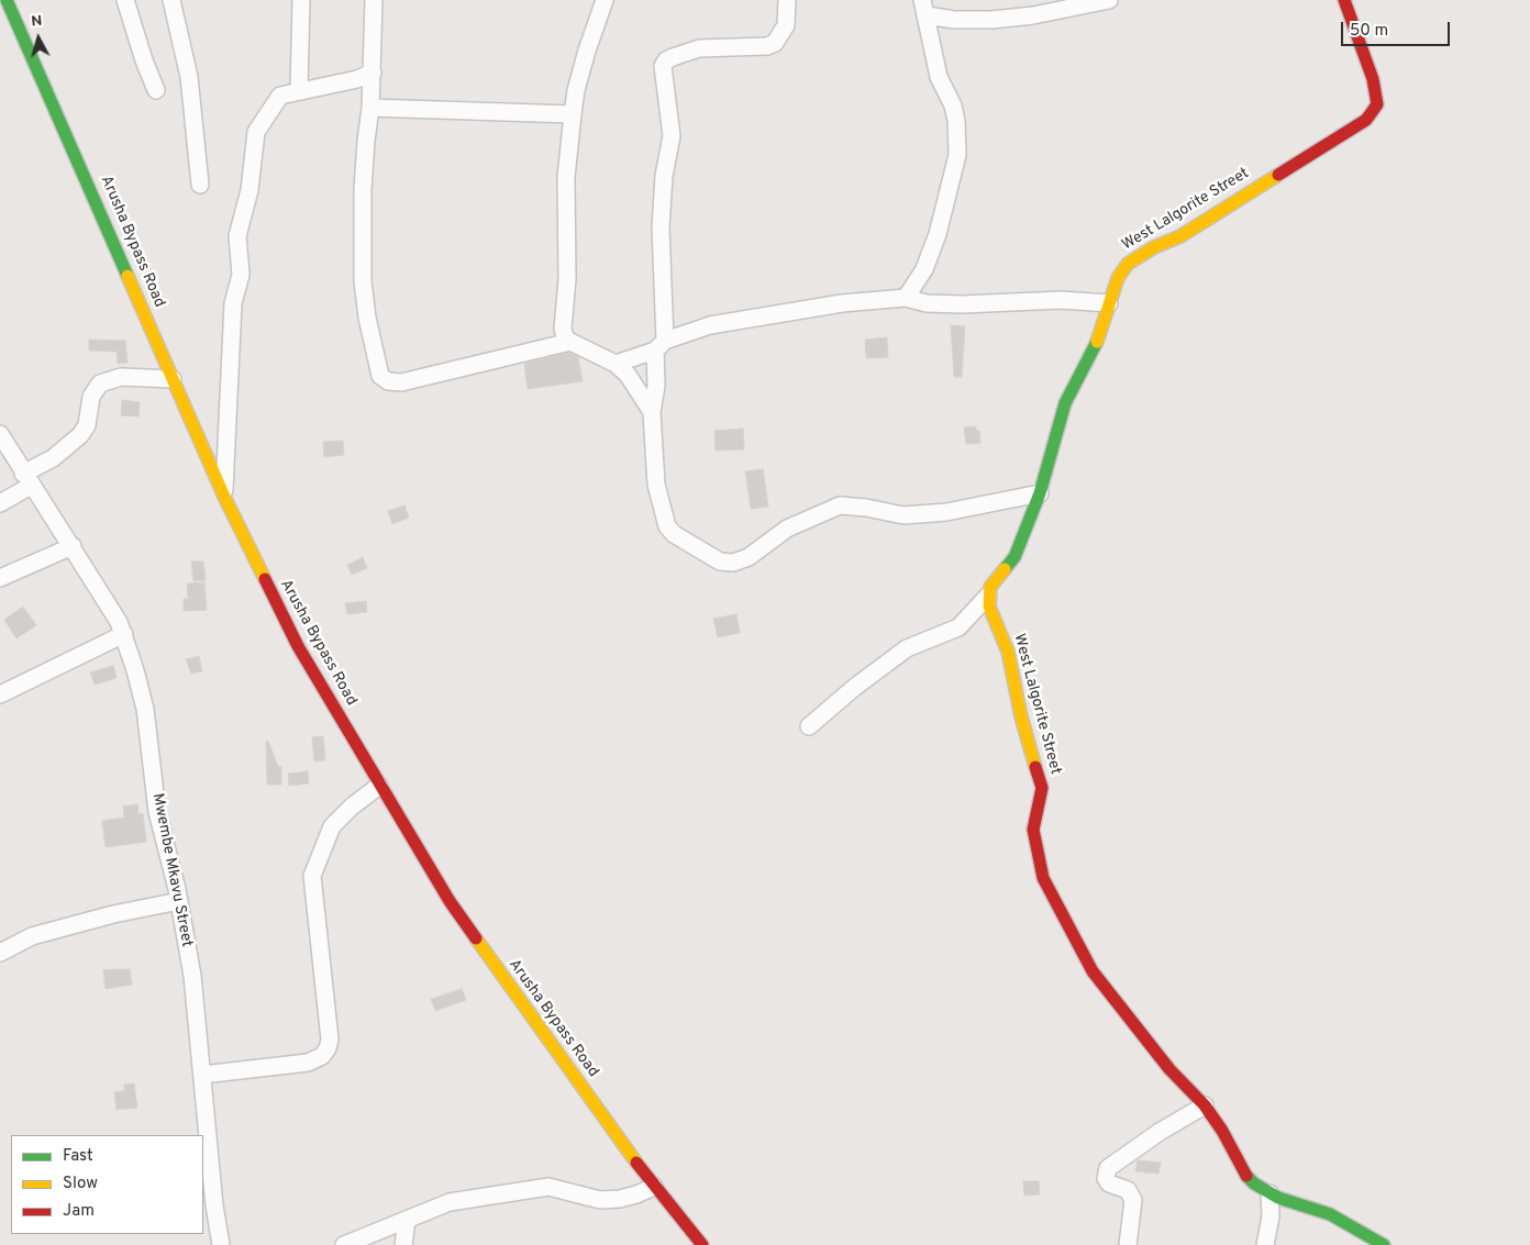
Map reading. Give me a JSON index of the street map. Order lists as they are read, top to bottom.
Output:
{
  "streets": {
    "street": ["West Lalgorite Street", "Arusha Bypass Road", "Mwembe Mkavu Street"]
  },
  "legend": ["Fast", "Slow", "Jam"],
  "scale_bar": "50 m",
  "north": "top"
}
